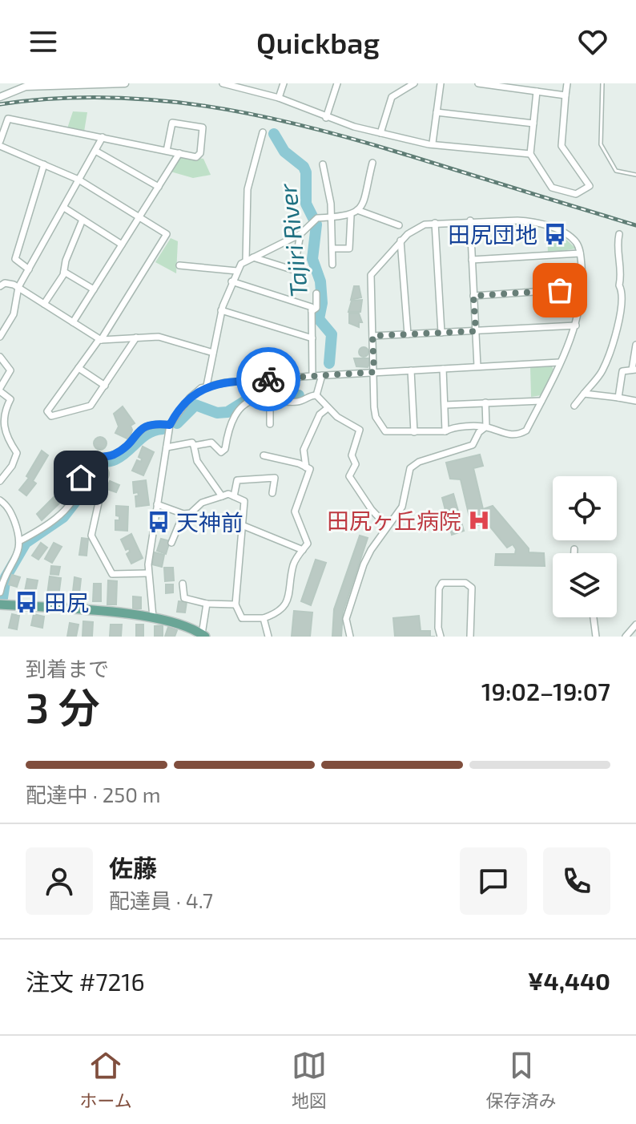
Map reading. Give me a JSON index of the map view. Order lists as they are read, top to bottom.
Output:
{
  "water": ["Tajiri River"],
  "places": {
    "bus stop": ["田尻団地", "天神前", "田尻"],
    "hospital": ["田尻ヶ丘病院"]
  },
  "page": {
    "header": "Quickbag",
    "heading": ["3 分", "到着まで", "19:02–19:07"],
    "panel": [
      "佐藤",
      "配達員 · 4.7",
      "注文 #7216",
      "¥4,440"
    ],
    "bar": "配達中 · 250 m",
    "tabs": ["ホーム", "地図", "保存済み"]
  }
}
